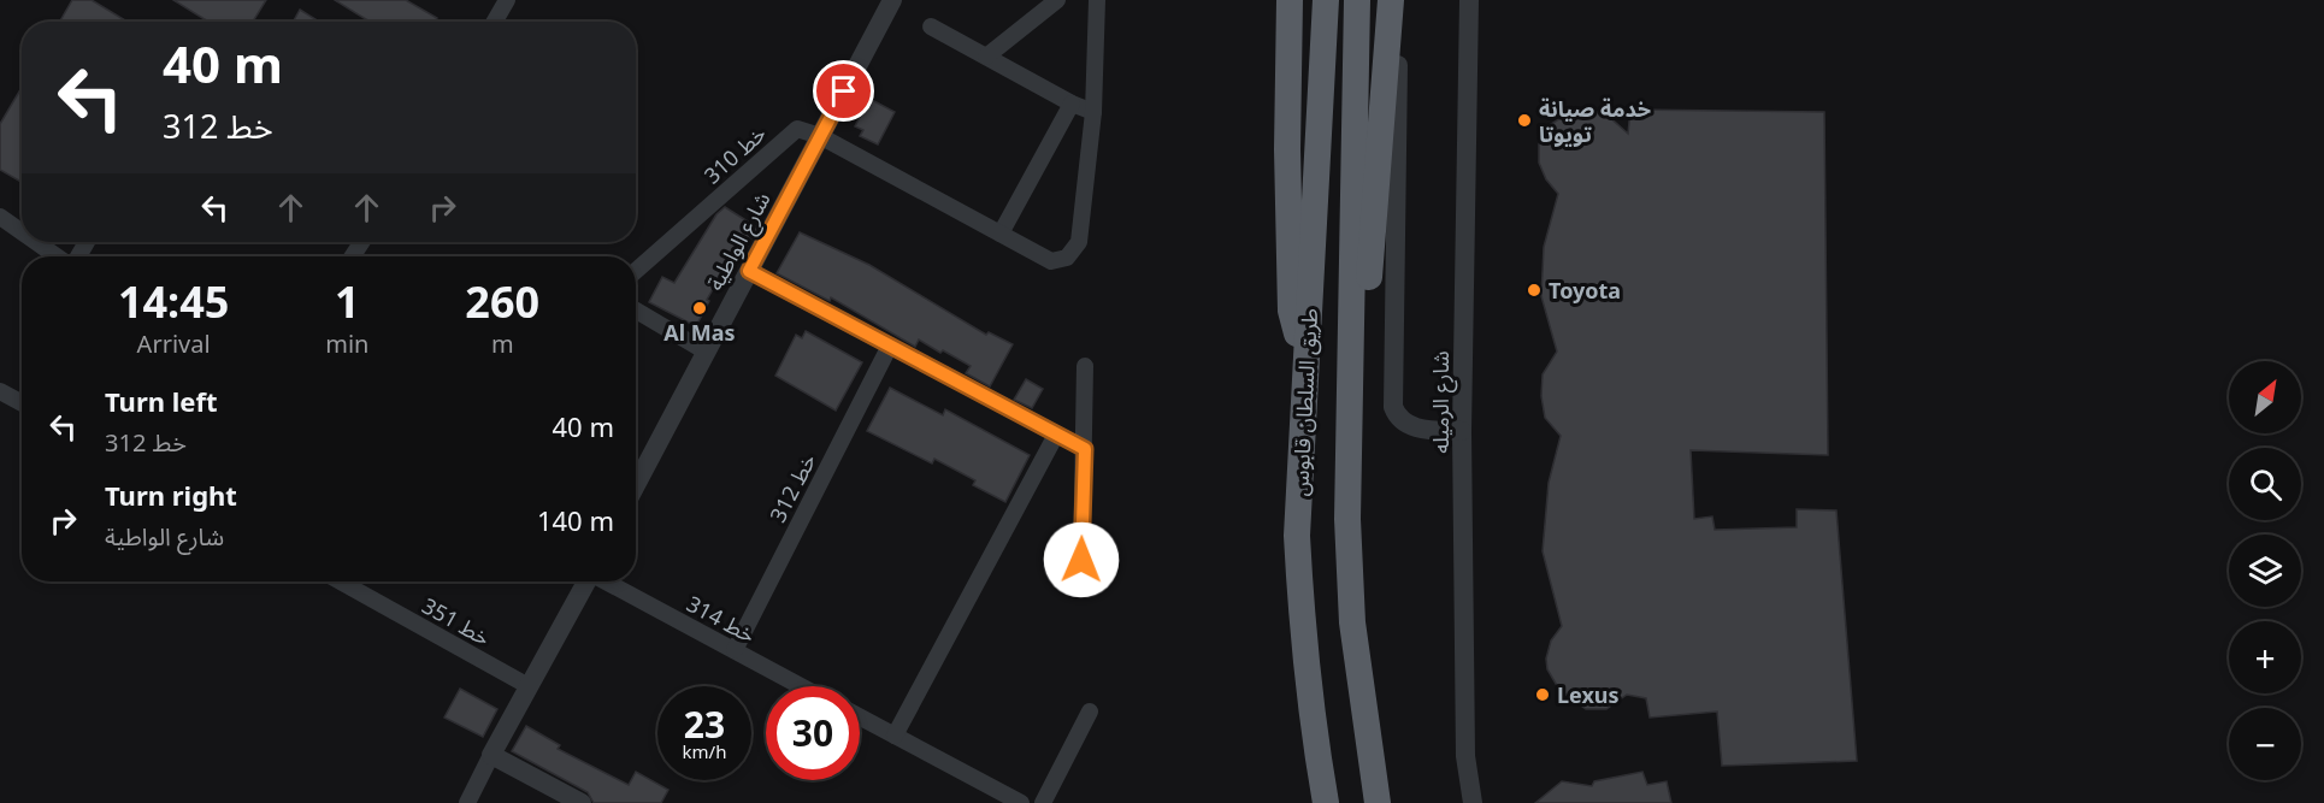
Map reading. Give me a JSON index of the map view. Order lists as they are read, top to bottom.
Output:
{
  "streets": {
    "highway": ["طريق السلطان قابوس"],
    "street": [
      "خط 310",
      "شارع الواطية",
      "شارع الرميله",
      "خط 312",
      "خط 314",
      "خط 351"
    ]
  },
  "crossings": [
    ["خط 310", "شارع الواطية"],
    ["خط 312", "خط 314"]
  ],
  "places": [
    "خدمة صيانة تويوتا",
    "Toyota",
    "Al Mas",
    "Lexus"
  ],
  "north": "top right",
  "page": {
    "turn": ["40 m", "خط 312"],
    "eta": [
      "14:45",
      "Arrival",
      "1",
      "min",
      "260",
      "m"
    ],
    "map_buttons": ["+", "−"],
    "list": [
      {
        "name": "Turn left",
        "note": "خط 312",
        "value": "40 m"
      },
      {
        "name": "Turn right",
        "note": "شارع الواطية",
        "value": "140 m"
      }
    ],
    "speed": "23 km/h",
    "limit": "30"
  }
}
